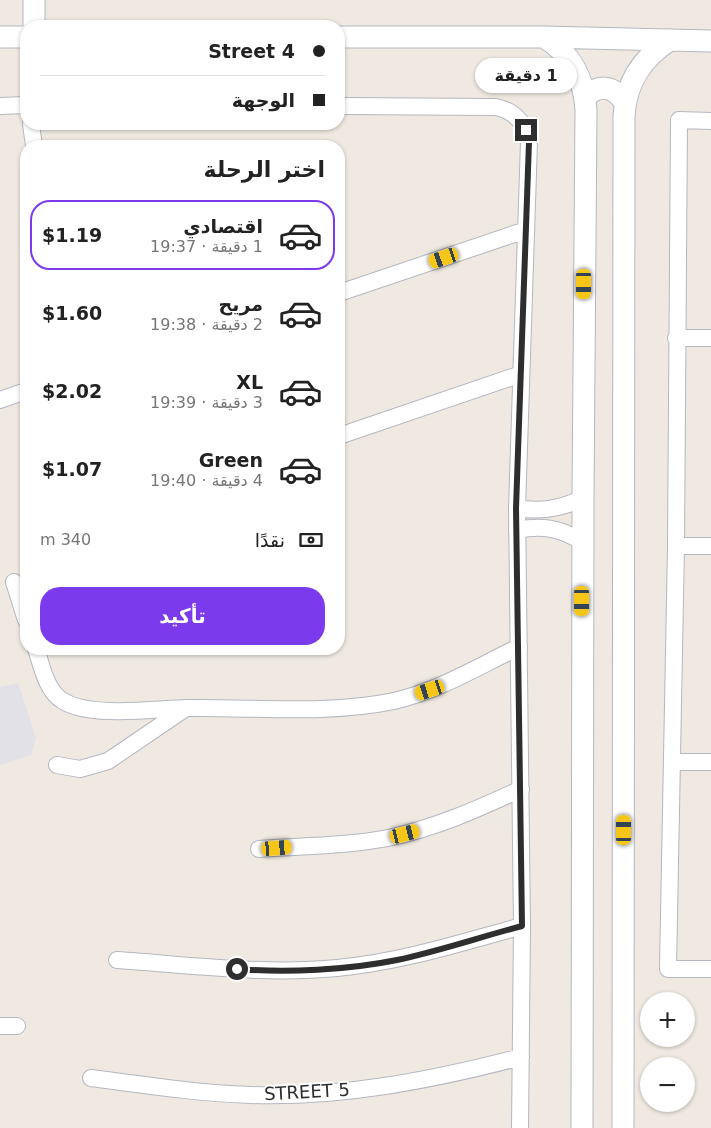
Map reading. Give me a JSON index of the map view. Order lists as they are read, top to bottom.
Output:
{
  "streets": {
    "street": ["STREET 5"]
  },
  "page": {
    "banner": ["Street 4", "الوجهة"],
    "bubble": "1 دقيقة",
    "heading": "اختر الرحلة",
    "list": [
      {
        "name": "اقتصادي",
        "note": "1 دقيقة · 19:37",
        "value": "$1.19"
      },
      {
        "name": "مريح",
        "note": "2 دقيقة · 19:38",
        "value": "$1.60"
      },
      {
        "name": "XL",
        "note": "3 دقيقة · 19:39",
        "value": "$2.02"
      },
      {
        "name": "Green",
        "note": "4 دقيقة · 19:40",
        "value": "$1.07"
      }
    ],
    "pay": ["نقدًا", "340 m"],
    "buttons": "تأكيد",
    "map_buttons": ["+", "−"]
  }
}
